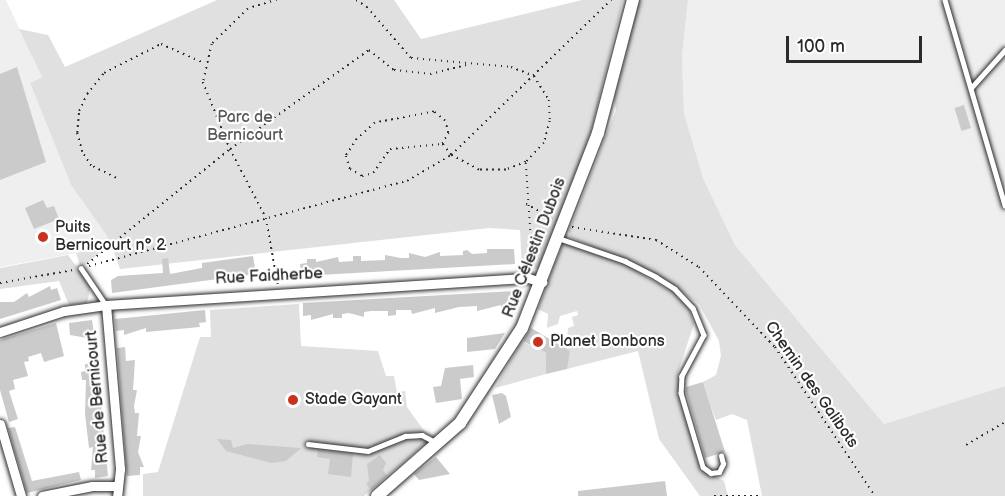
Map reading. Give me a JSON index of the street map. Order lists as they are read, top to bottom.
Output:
{
  "streets": {
    "street": ["Rue Célestin Dubois", "Rue Faidherbe", "Rue de Bernicourt"],
    "path": ["Chemin des Galibots"]
  },
  "crossings": [
    ["Rue Célestin Dubois", "Rue Faidherbe"],
    ["Rue Célestin Dubois", "Chemin des Galibots"],
    ["Rue Faidherbe", "Rue de Bernicourt"]
  ],
  "parks": ["Parc de Bernicourt"],
  "places": ["Puits Bernicourt n° 2", "Planet Bonbons", "Stade Gayant"],
  "scale_bar": "100 m"
}
